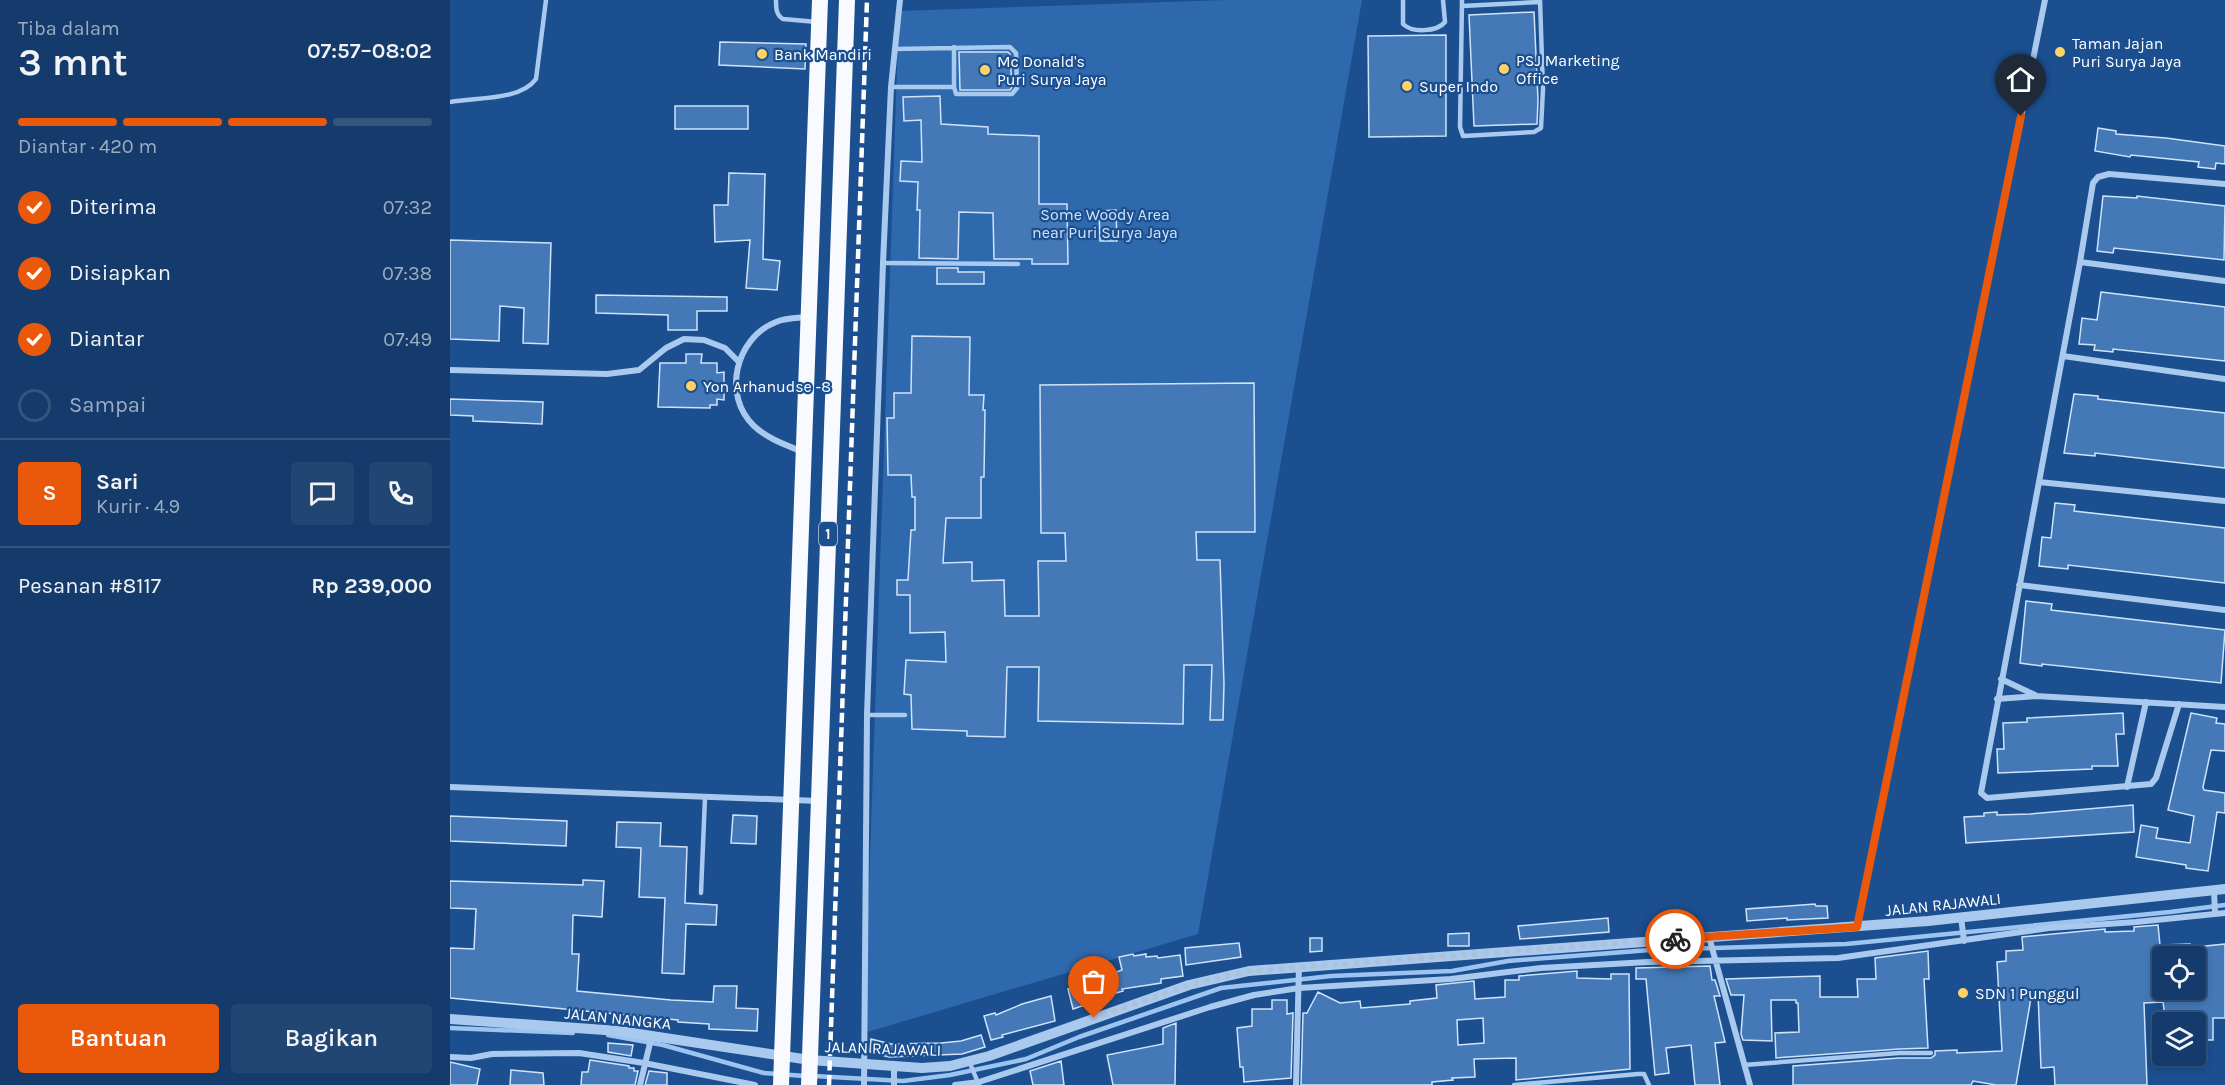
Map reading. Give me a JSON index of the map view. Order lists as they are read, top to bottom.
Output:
{
  "streets": {
    "highway": ["1"],
    "street": ["JALAN RAJAWALI", "JALAN NANGKA"]
  },
  "crossings": [
    ["1", "JALAN RAJAWALI"],
    ["1", "JALAN NANGKA"],
    ["JALAN RAJAWALI", "JALAN NANGKA"]
  ],
  "parks": ["Some Woody Area near Puri Surya Jaya"],
  "places": [
    "Taman Jajan Puri Surya Jaya",
    "Bank Mandiri",
    "PSJ Marketing Office",
    "Mc Donald's Puri Surya Jaya",
    "Super Indo",
    "Yon Arhanudse -8",
    "SDN 1 Punggul"
  ],
  "page": {
    "heading": ["3 mnt", "Tiba dalam", "07:57–08:02"],
    "panel": [
      "Sari",
      "Kurir · 4.9",
      "Pesanan #8117",
      "Rp 239,000"
    ],
    "bar": "Diantar · 420 m",
    "list": [
      ["Diterima", "07:32"],
      ["Disiapkan", "07:38"],
      ["Diantar", "07:49"],
      "Sampai"
    ],
    "round": "S",
    "buttons": ["Bantuan", "Bagikan"]
  }
}
